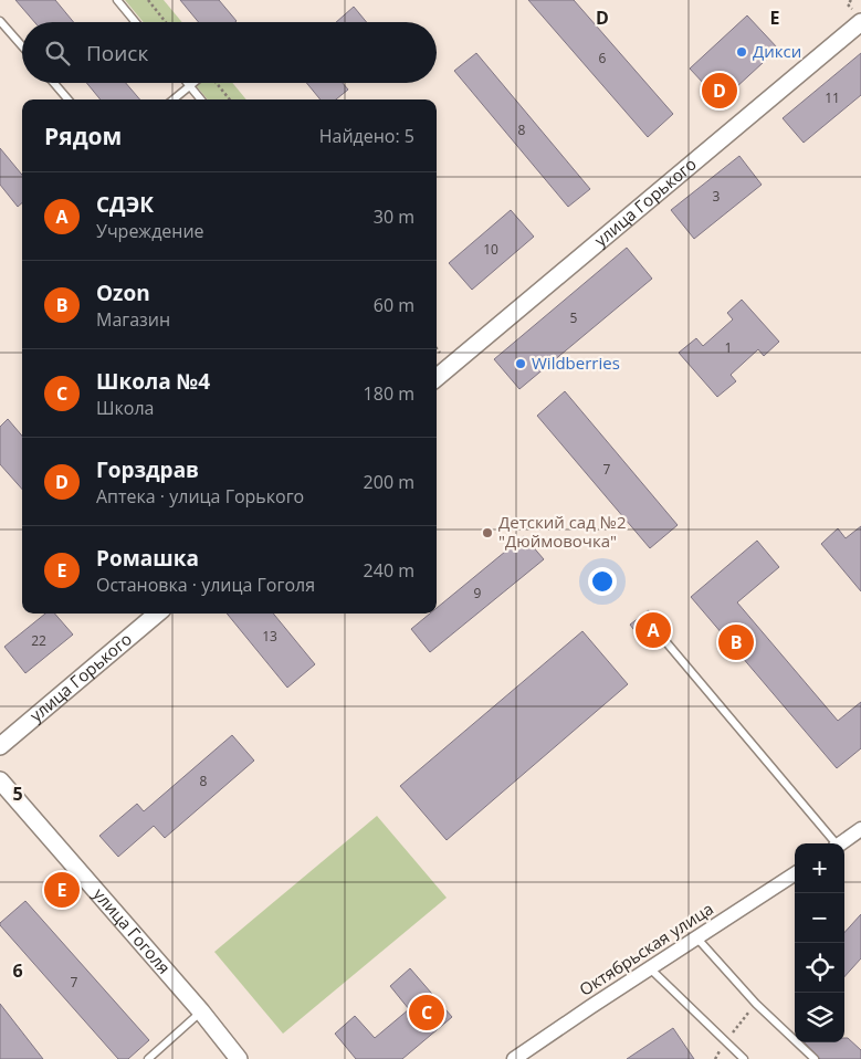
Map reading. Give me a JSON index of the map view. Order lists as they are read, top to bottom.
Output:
{
  "streets": {
    "street": ["улица Горького", "улица Гоголя", "Октябрьская улица"]
  },
  "places": ["Дикси", "Wildberries", "Детский сад №2 \"Дюймовочка\""],
  "house_numbers": [
    "6",
    "11",
    "8",
    "3",
    "10",
    "5",
    "1",
    "7",
    "9",
    "13",
    "22",
    "8",
    "7"
  ],
  "page": {
    "search": "Поиск",
    "pins": [
      "D",
      "A",
      "B",
      "E",
      "C"
    ],
    "heading": ["Рядом", "Найдено: 5"],
    "list": [
      {
        "mark": "A",
        "name": "СДЭК",
        "note": "Учреждение",
        "value": "30 m"
      },
      {
        "mark": "B",
        "name": "Ozon",
        "note": "Магазин",
        "value": "60 m"
      },
      {
        "mark": "C",
        "name": "Школа №4",
        "note": "Школа",
        "value": "180 m"
      },
      {
        "mark": "D",
        "name": "Горздрав",
        "note": "Аптека · улица Горького",
        "value": "200 m"
      },
      {
        "mark": "E",
        "name": "Ромашка",
        "note": "Остановка · улица Гоголя",
        "value": "240 m"
      }
    ],
    "map_buttons": ["+", "−"]
  },
  "grid": {
    "columns": ["D", "E"],
    "rows": ["5", "6"]
  }
}
